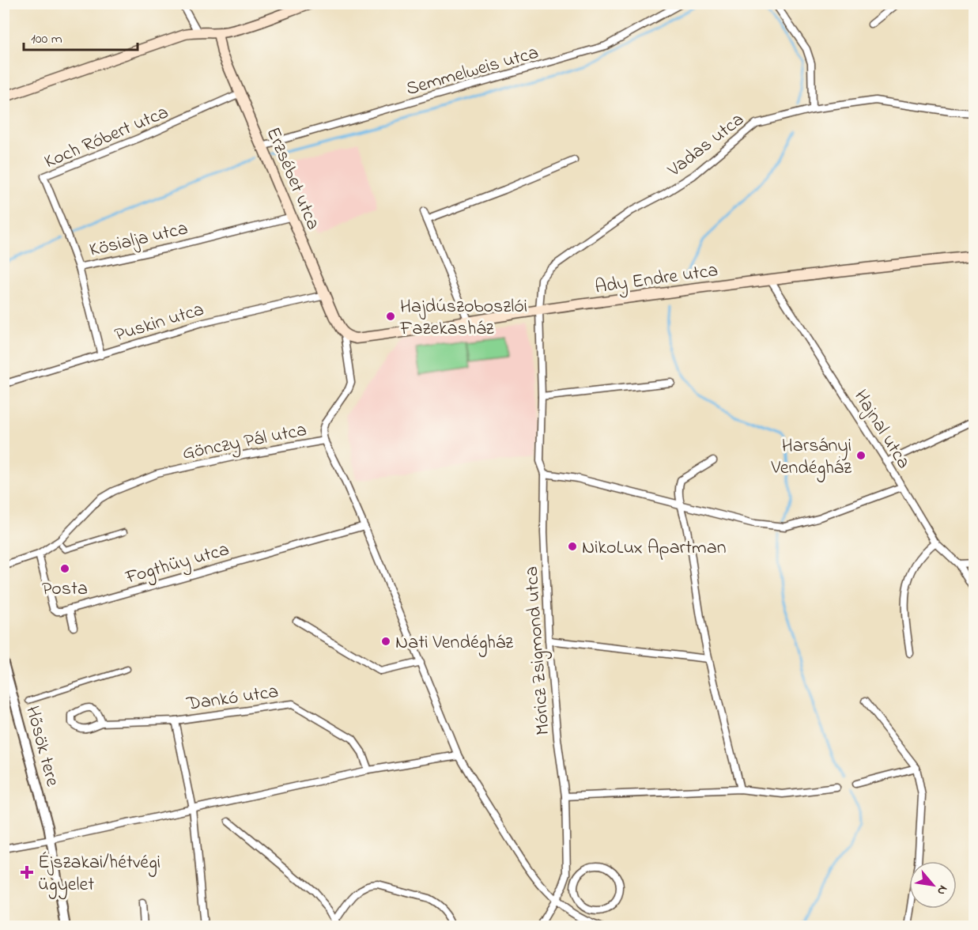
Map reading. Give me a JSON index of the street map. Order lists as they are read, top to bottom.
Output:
{
  "streets": {
    "main road": ["Erzsébet utca", "Ady Endre utca"],
    "street": [
      "Semmelweis utca",
      "Koch Róbert utca",
      "Vadas utca",
      "Kösialja utca",
      "Puskin utca",
      "Hajnal utca",
      "Gönczy Pál utca",
      "Fogthüy utca",
      "Móricz Zsigmond utca",
      "Dankó utca",
      "Hősök tere"
    ]
  },
  "crossings": [
    ["Semmelweis utca", "Erzsébet utca"],
    ["Koch Róbert utca", "Erzsébet utca"],
    ["Koch Róbert utca", "Kösialja utca"],
    ["Vadas utca", "Ady Endre utca"],
    ["Vadas utca", "Móricz Zsigmond utca"],
    ["Erzsébet utca", "Kösialja utca"],
    ["Erzsébet utca", "Ady Endre utca"],
    ["Erzsébet utca", "Puskin utca"],
    ["Erzsébet utca", "Gönczy Pál utca"],
    ["Kösialja utca", "Puskin utca"],
    ["Ady Endre utca", "Hajnal utca"],
    ["Ady Endre utca", "Gönczy Pál utca"],
    ["Ady Endre utca", "Móricz Zsigmond utca"]
  ],
  "places": {
    "other": [
      "Hajdúszoboszlói Fazekasház",
      "Harsányi Vendégház",
      "NikoLux Apartman",
      "Posta",
      "Nati Vendégház"
    ],
    "health": ["Éjszakai/hétvégi ügyelet"]
  },
  "scale_bar": "100 m",
  "north": "bottom right"
}
